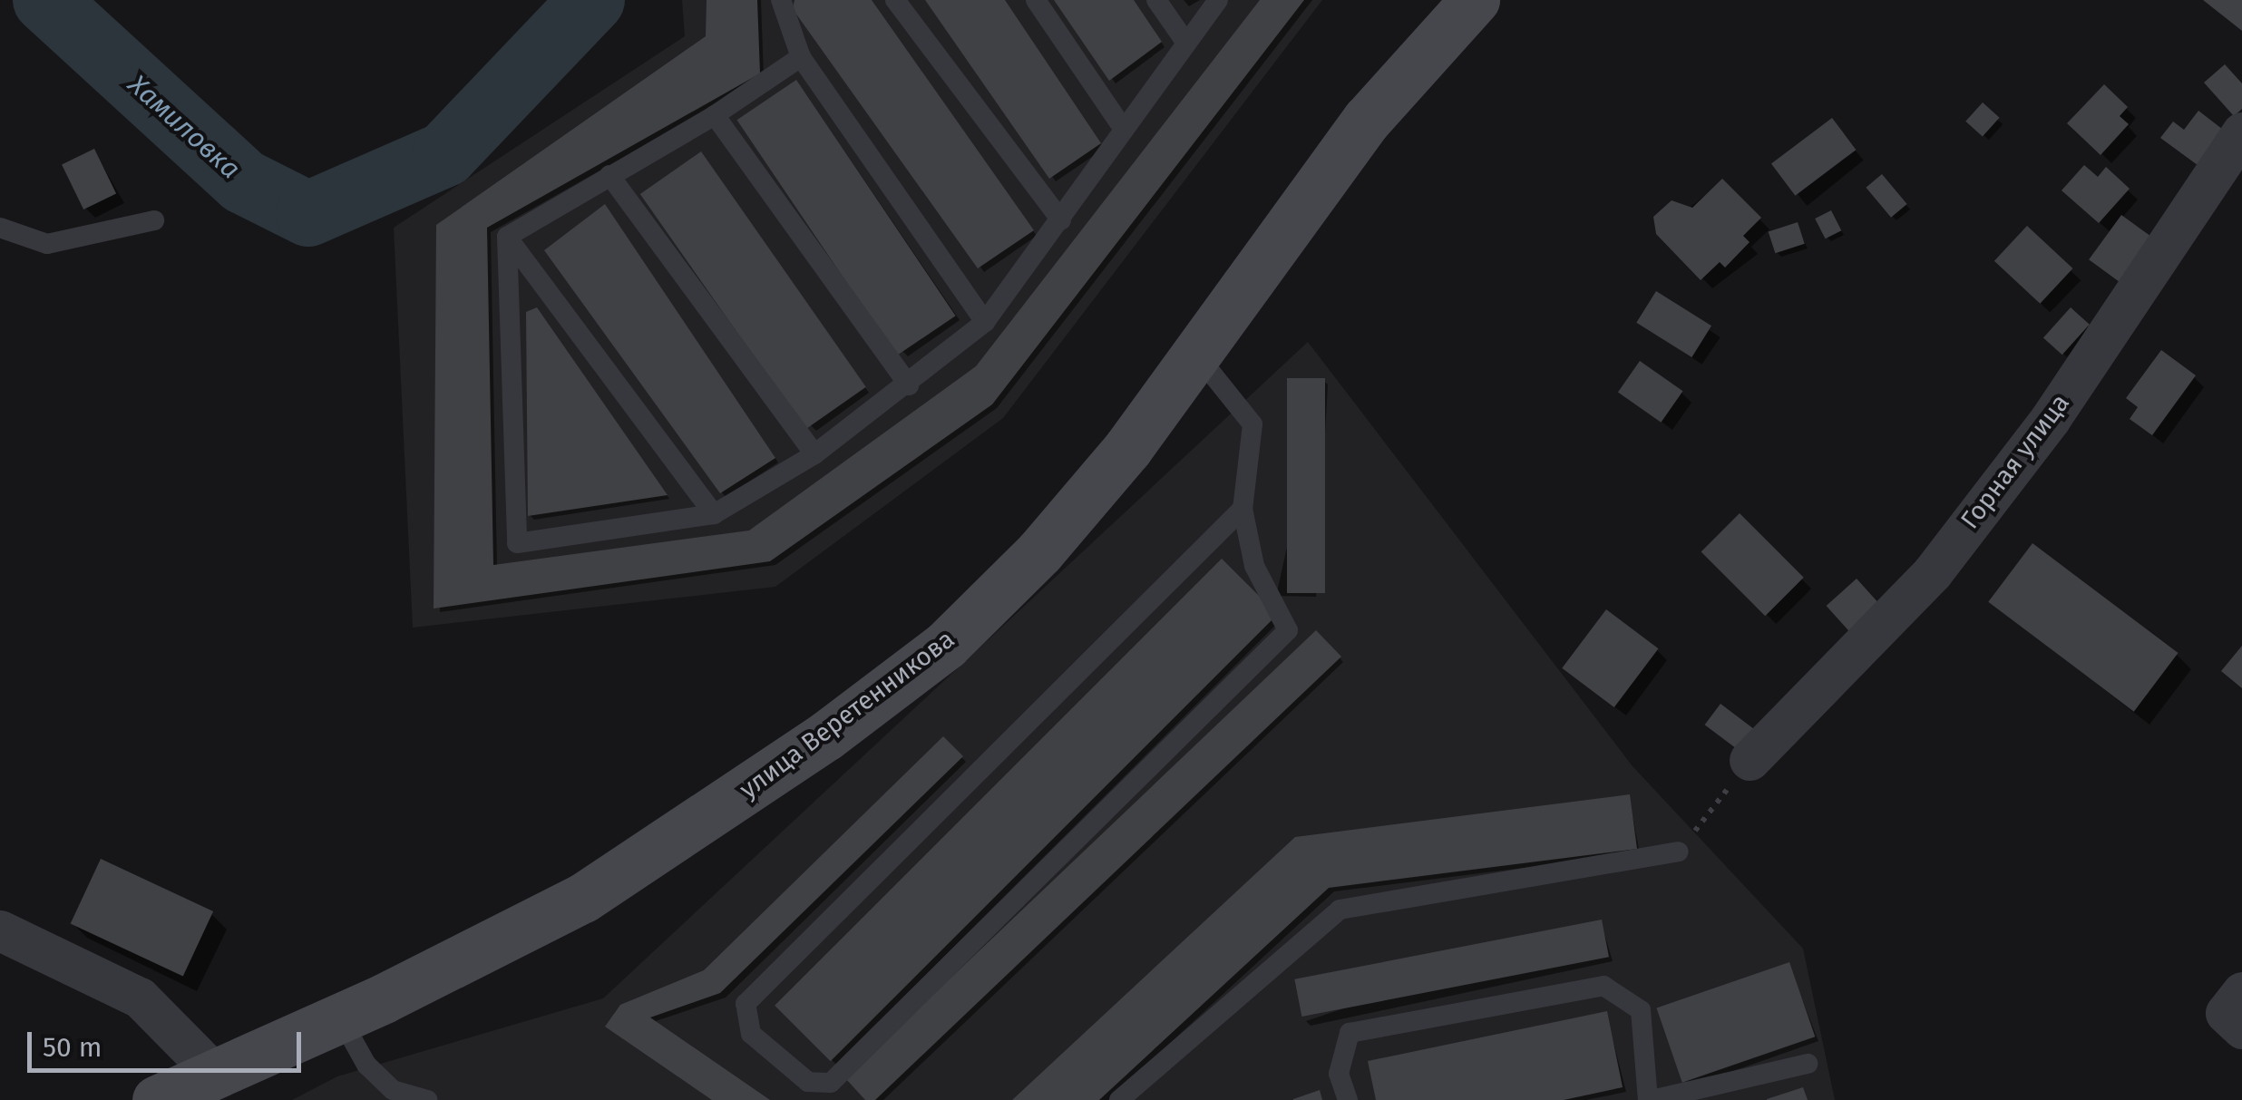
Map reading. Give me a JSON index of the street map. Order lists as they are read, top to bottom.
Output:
{
  "streets": {
    "main road": ["улица Веретенникова"],
    "street": ["Горная улица"]
  },
  "water": ["Хамиловка"],
  "scale_bar": "50 m"
}
